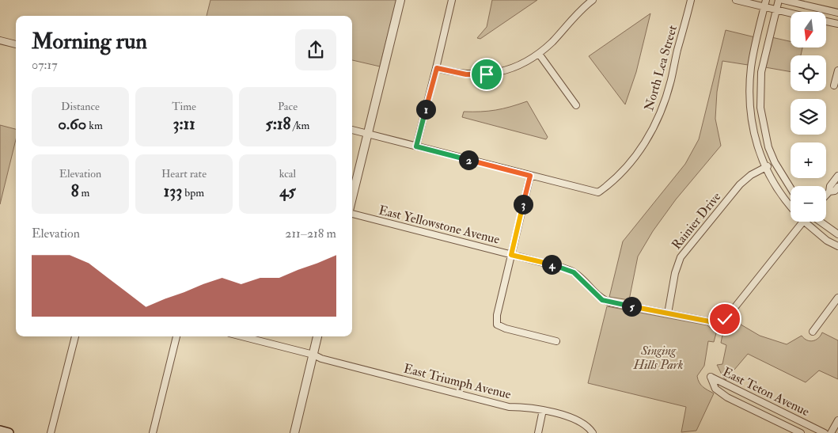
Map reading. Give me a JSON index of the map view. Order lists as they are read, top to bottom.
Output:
{
  "streets": {
    "street": [
      "North Lea Street",
      "Rainier Drive",
      "East Yellowstone Avenue",
      "East Triumph Avenue",
      "East Teton Avenue"
    ]
  },
  "crossings": [
    ["Rainier Drive", "East Yellowstone Avenue"]
  ],
  "parks": ["Singing Hills Park"],
  "north": "bottom",
  "page": {
    "map_buttons": ["+", "−"],
    "heading": ["Morning run", "07:17"],
    "stats": [
      ["Distance", "0.60 km"],
      ["Time", "3:11"],
      ["Pace", "5:18 /km"],
      ["Elevation", "8 m"],
      ["Heart rate", "133 bpm"],
      ["kcal", "45"]
    ],
    "pins": [
      "1",
      "2",
      "3",
      "4",
      "5"
    ],
    "chart": ["Elevation", "211–218 m"]
  }
}
